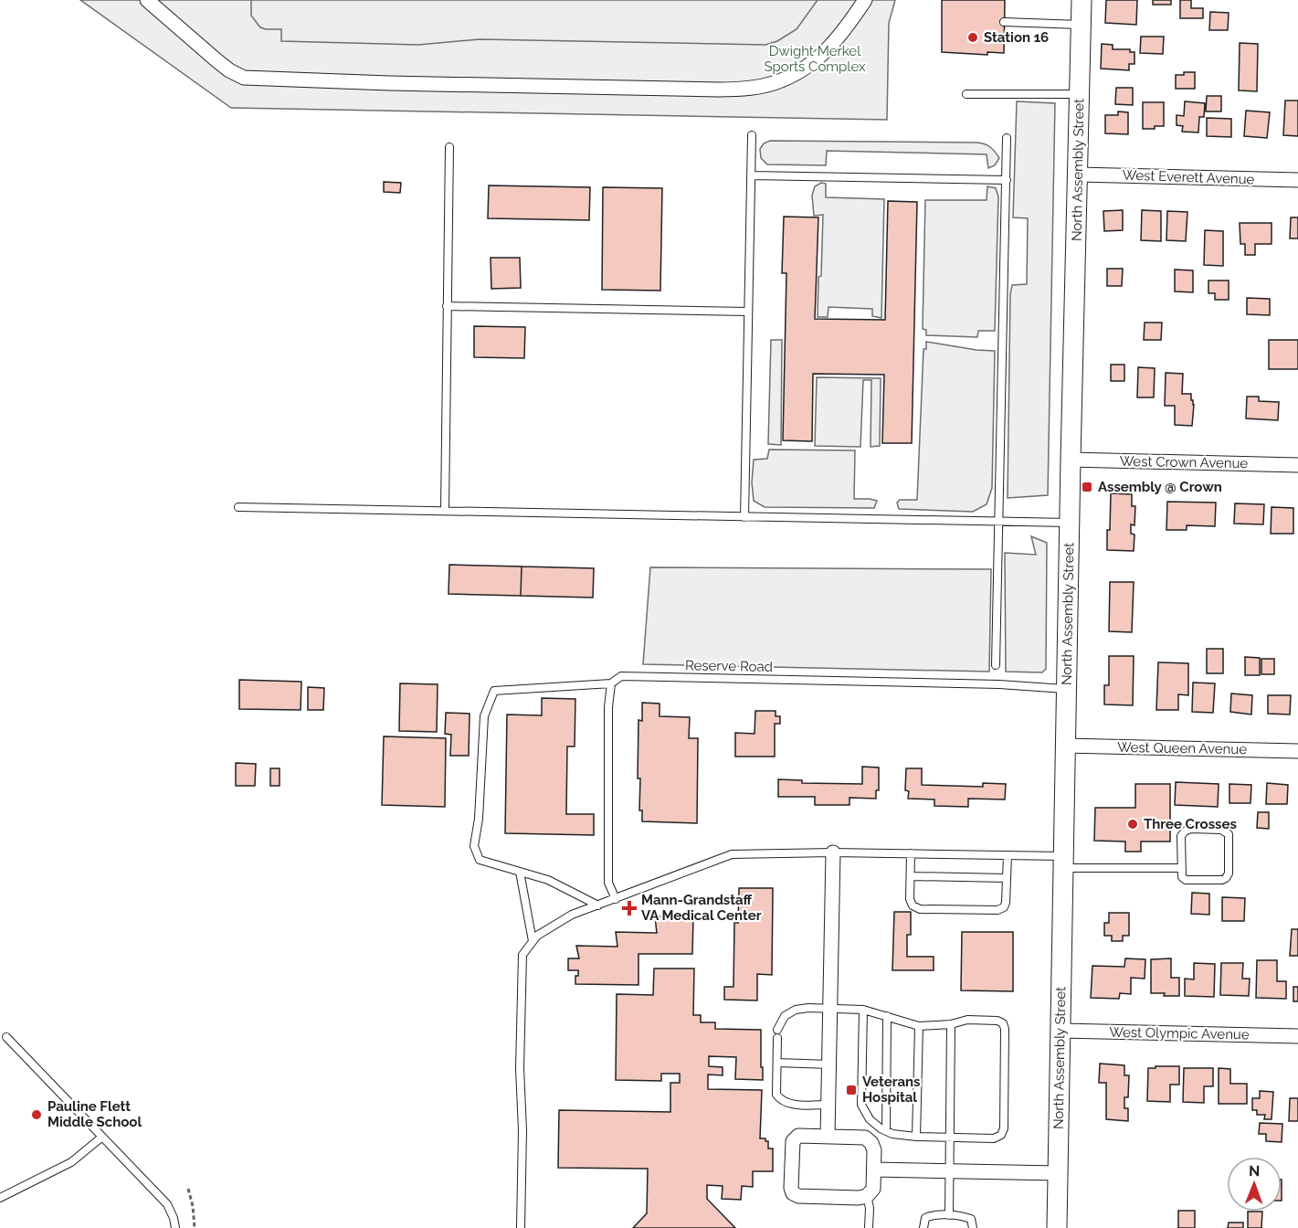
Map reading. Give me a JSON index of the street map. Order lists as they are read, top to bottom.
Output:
{
  "streets": {
    "main road": ["North Assembly Street"],
    "street": [
      "West Everett Avenue",
      "West Crown Avenue",
      "West Queen Avenue",
      "West Olympic Avenue"
    ],
    "lane": ["Reserve Road"]
  },
  "crossings": [
    ["North Assembly Street", "West Everett Avenue"],
    ["North Assembly Street", "West Crown Avenue"],
    ["North Assembly Street", "Reserve Road"],
    ["North Assembly Street", "West Queen Avenue"],
    ["North Assembly Street", "West Olympic Avenue"]
  ],
  "parks": ["Dwight Merkel Sports Complex"],
  "places": {
    "other": ["Station 16", "Three Crosses", "Pauline Flett Middle School"],
    "transit": ["Assembly @ Crown", "Veterans Hospital"],
    "health": ["Mann-Grandstaff VA Medical Center"]
  },
  "north": "top"
}
